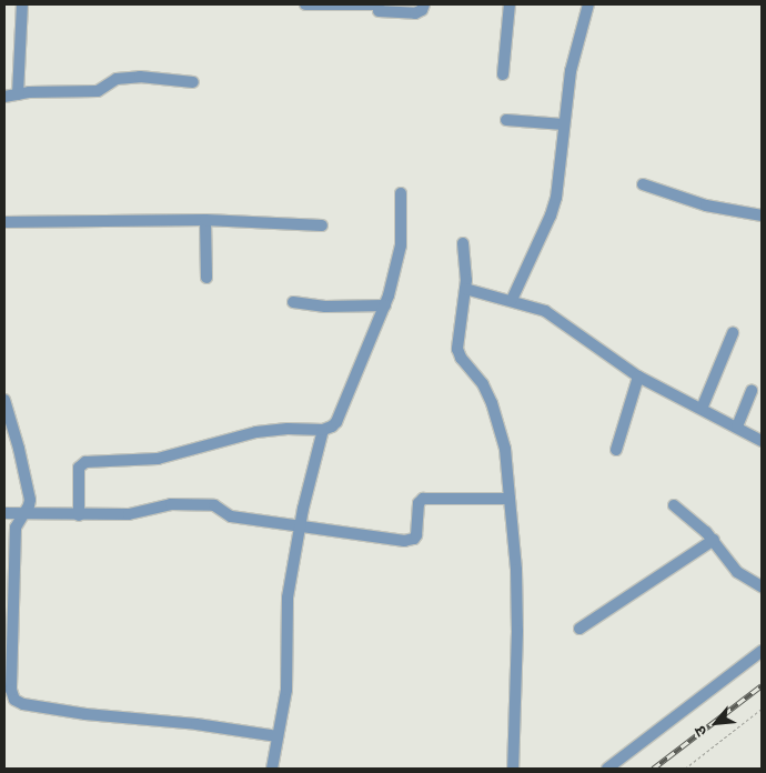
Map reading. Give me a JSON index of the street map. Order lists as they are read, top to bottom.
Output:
{
  "north": "bottom left"
}
